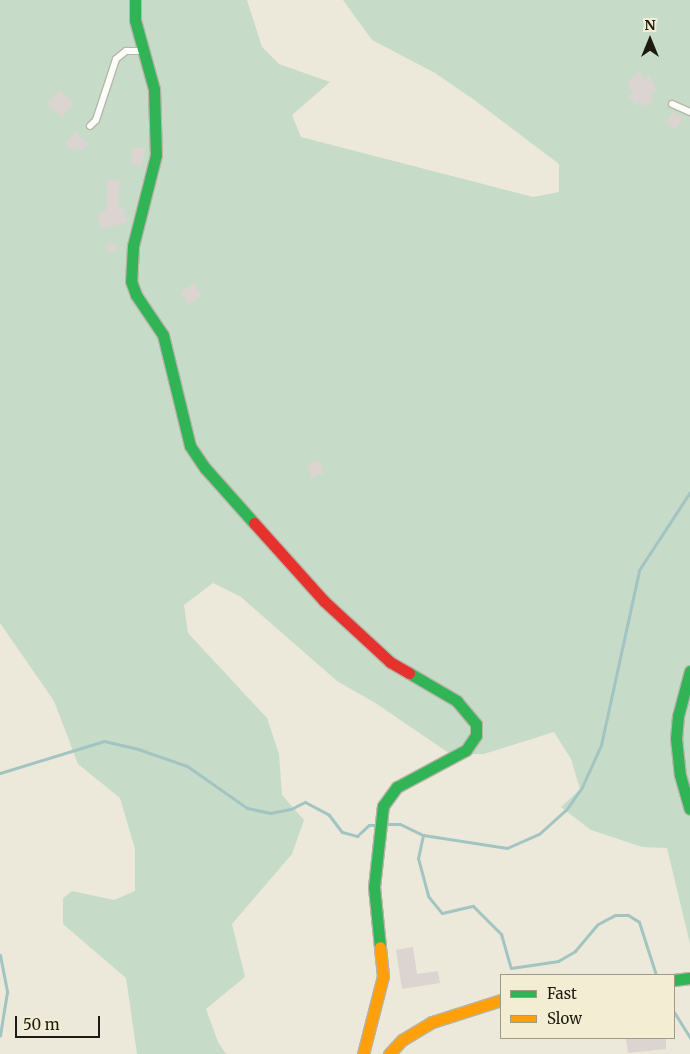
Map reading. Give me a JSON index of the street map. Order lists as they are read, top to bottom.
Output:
{
  "legend": ["Fast", "Slow"],
  "scale_bar": "50 m",
  "north": "top"
}
